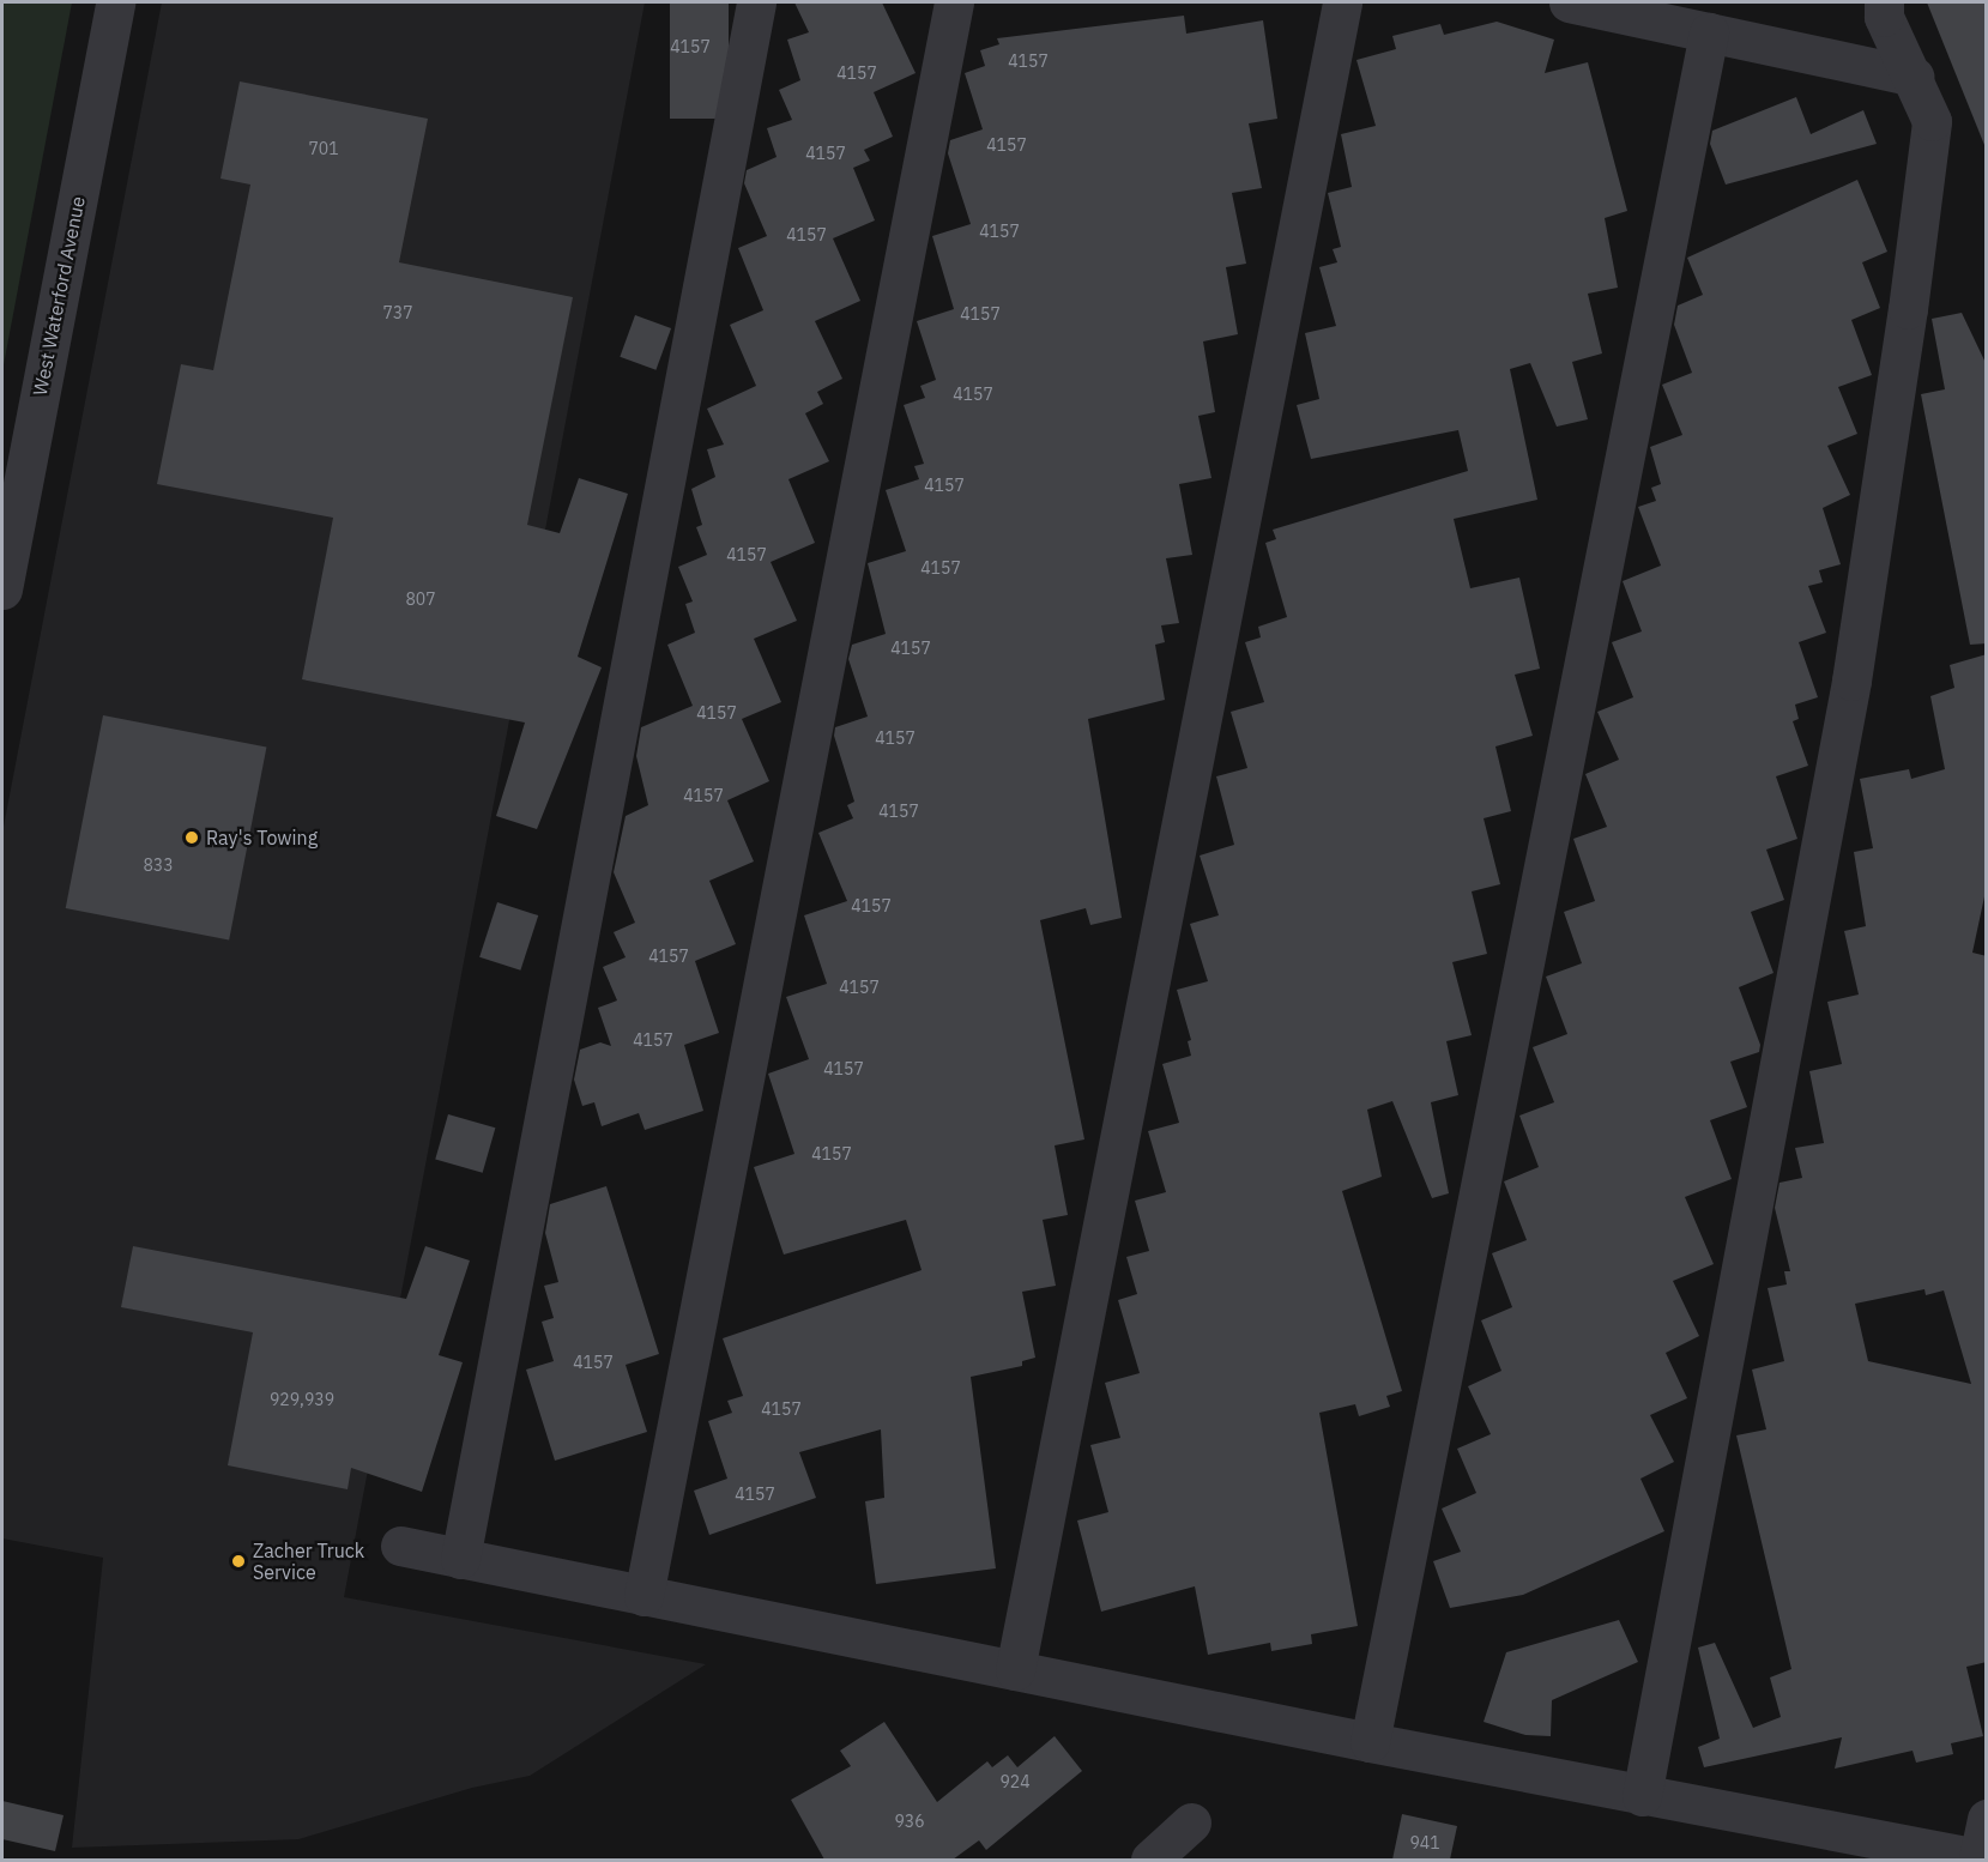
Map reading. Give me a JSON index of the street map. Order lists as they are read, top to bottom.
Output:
{
  "streets": {
    "street": ["West Waterford Avenue"]
  },
  "places": ["Ray's Towing", "Zacher Truck Service"],
  "house_numbers": [
    "4157",
    "4157",
    "4157",
    "4157",
    "701",
    "4157",
    "4157",
    "4157",
    "737",
    "4157",
    "4157",
    "4157",
    "4157",
    "4157",
    "807",
    "4157",
    "4157",
    "4157",
    "4157",
    "4157",
    "833",
    "4157",
    "4157",
    "4157",
    "4157",
    "4157",
    "4157",
    "4157",
    "929,939",
    "4157",
    "4157",
    "924",
    "936",
    "941"
  ]
}
